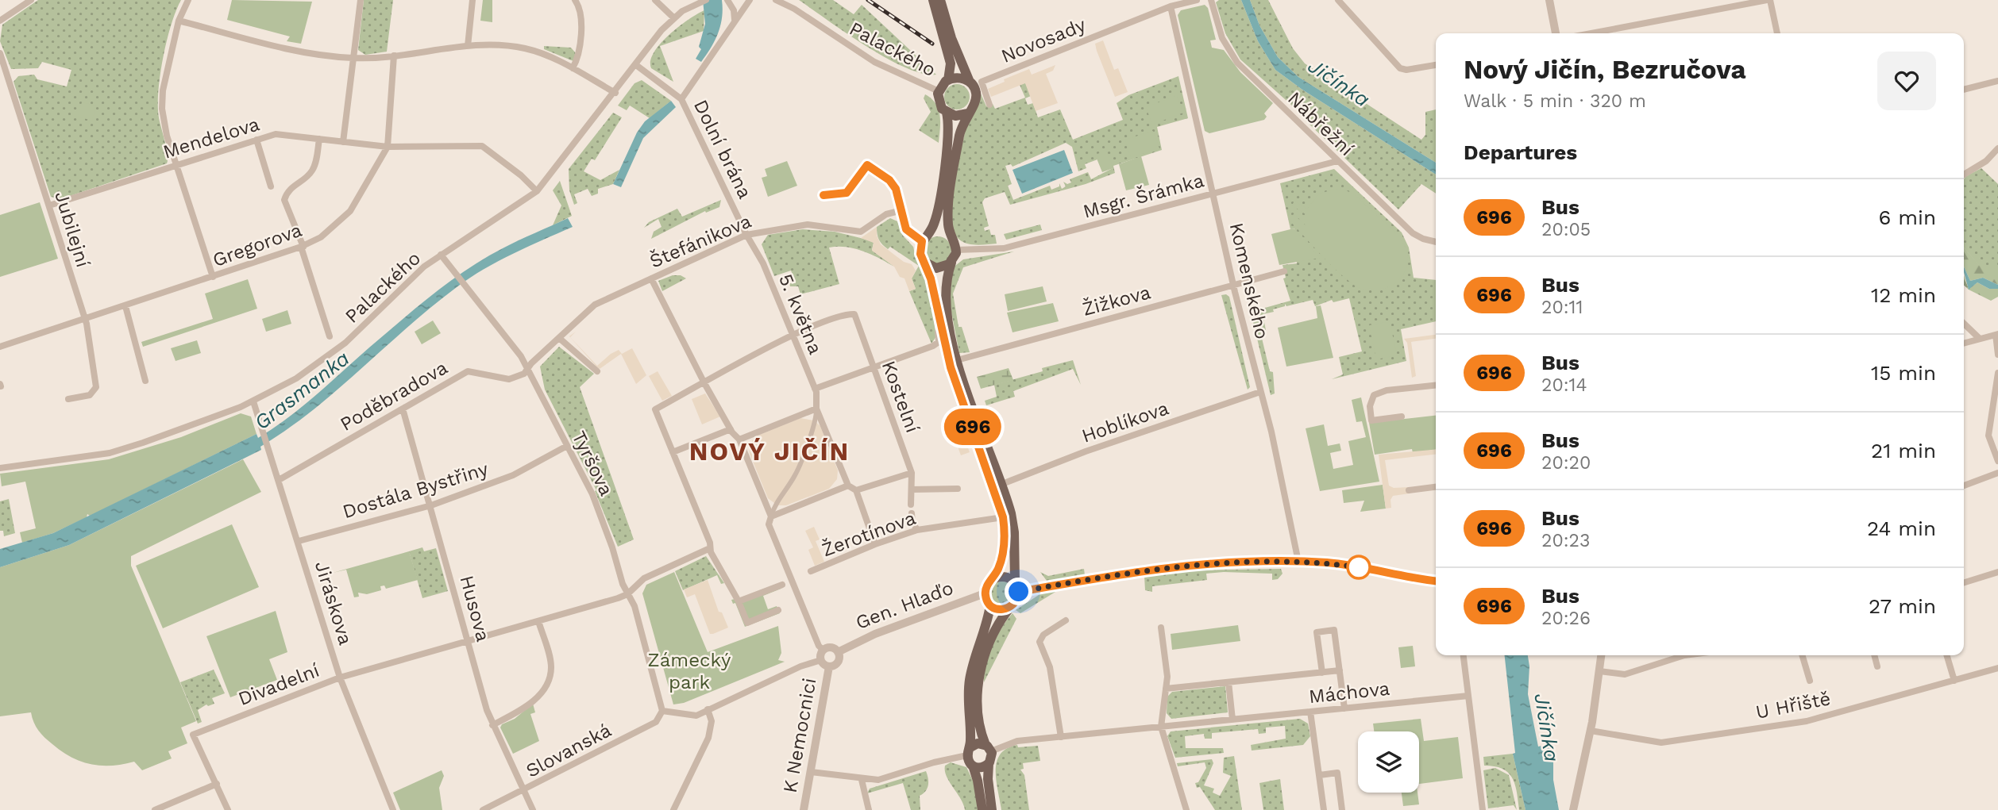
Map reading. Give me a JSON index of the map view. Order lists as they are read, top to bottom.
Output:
{
  "streets": {
    "street": [
      "Novosady",
      "Palackého",
      "Nábřežní",
      "Mendelova",
      "Dolní brána",
      "Msgr. Šrámka",
      "Jubilejní",
      "Štefánikova",
      "Gregorova",
      "Komenského",
      "Žižkova",
      "5. května",
      "Poděbradova",
      "Kostelní",
      "Hoblíkova",
      "Tyršova",
      "Dostála Bystřiny",
      "Žerotínova",
      "Jiráskova",
      "Gen. Hlaďo",
      "Husova",
      "Divadelní",
      "Máchova",
      "U Hřiště",
      "K Nemocnici",
      "Slovanská"
    ]
  },
  "crossings": [
    ["Novosady", "Komenského"],
    ["Palackého", "Dolní brána"],
    ["Palackého", "Tyršova"],
    ["Palackého", "Jiráskova"],
    ["Nábřežní", "Msgr. Šrámka"],
    ["Mendelova", "Jubilejní"],
    ["Mendelova", "Gregorova"],
    ["Dolní brána", "Štefánikova"],
    ["Dolní brána", "5. května"],
    ["Msgr. Šrámka", "Štefánikova"],
    ["Msgr. Šrámka", "Komenského"],
    ["Jubilejní", "Gregorova"],
    ["Štefánikova", "5. května"],
    ["Štefánikova", "Poděbradova"],
    ["Štefánikova", "Tyršova"],
    ["Komenského", "Žižkova"],
    ["Komenského", "Hoblíkova"],
    ["5. května", "Kostelní"],
    ["Poděbradova", "Tyršova"],
    ["Poděbradova", "Jiráskova"],
    ["Poděbradova", "Husova"],
    ["Tyršova", "Dostála Bystřiny"],
    ["Tyršova", "Divadelní"],
    ["Tyršova", "Slovanská"],
    ["Dostála Bystřiny", "Jiráskova"],
    ["Dostála Bystřiny", "Husova"],
    ["Jiráskova", "Divadelní"],
    ["Gen. Hlaďo", "K Nemocnici"],
    ["Husova", "Divadelní"],
    ["Husova", "Slovanská"]
  ],
  "districts": ["NOVÝ JIČÍN"],
  "water": ["Jičínka", "Grasmanka"],
  "parks": ["Zámecký park"],
  "lines": ["bus line 696"],
  "page": {
    "on_map": "696",
    "heading": [
      ["Nový Jičín, Bezručova", "Walk · 5 min · 320 m"],
      "Departures"
    ],
    "list": [
      {
        "mark": "696",
        "name": "Bus",
        "note": "20:05",
        "value": "6 min"
      },
      {
        "mark": "696",
        "name": "Bus",
        "note": "20:11",
        "value": "12 min"
      },
      {
        "mark": "696",
        "name": "Bus",
        "note": "20:14",
        "value": "15 min"
      },
      {
        "mark": "696",
        "name": "Bus",
        "note": "20:20",
        "value": "21 min"
      },
      {
        "mark": "696",
        "name": "Bus",
        "note": "20:23",
        "value": "24 min"
      },
      {
        "mark": "696",
        "name": "Bus",
        "note": "20:26",
        "value": "27 min"
      }
    ]
  }
}
